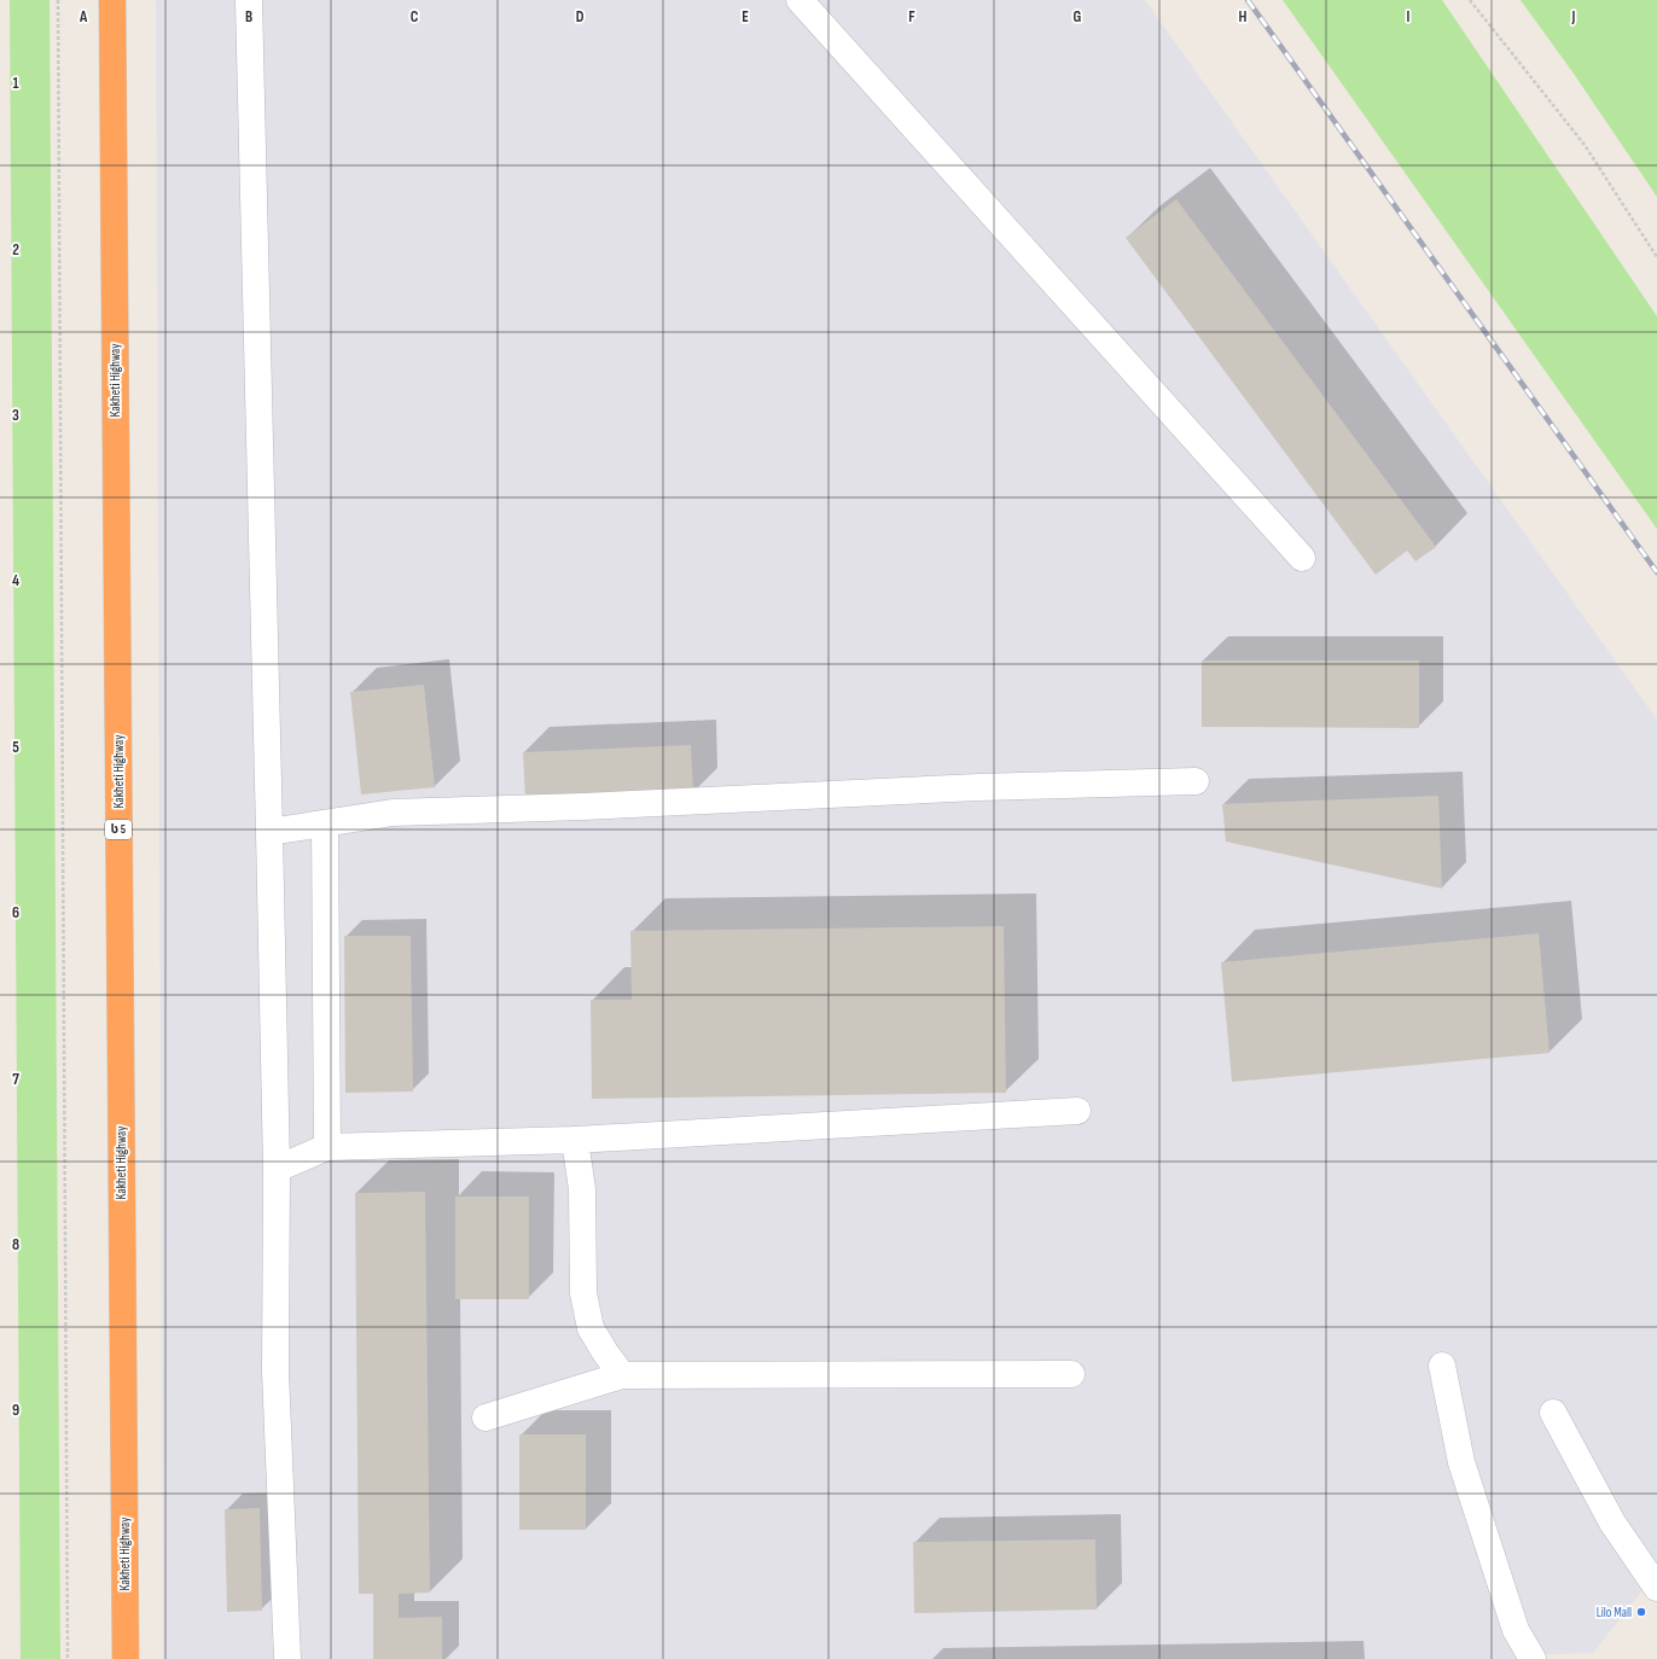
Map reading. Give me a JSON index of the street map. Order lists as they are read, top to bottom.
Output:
{
  "streets": {
    "highway": ["Kakheti Highway", "ს 5"]
  },
  "places": ["Lilo Mall"],
  "grid": {
    "columns": [
      "A",
      "B",
      "C",
      "D",
      "E",
      "F",
      "G",
      "H",
      "I",
      "J"
    ],
    "rows": [
      "1",
      "2",
      "3",
      "4",
      "5",
      "6",
      "7",
      "8",
      "9"
    ]
  }
}
